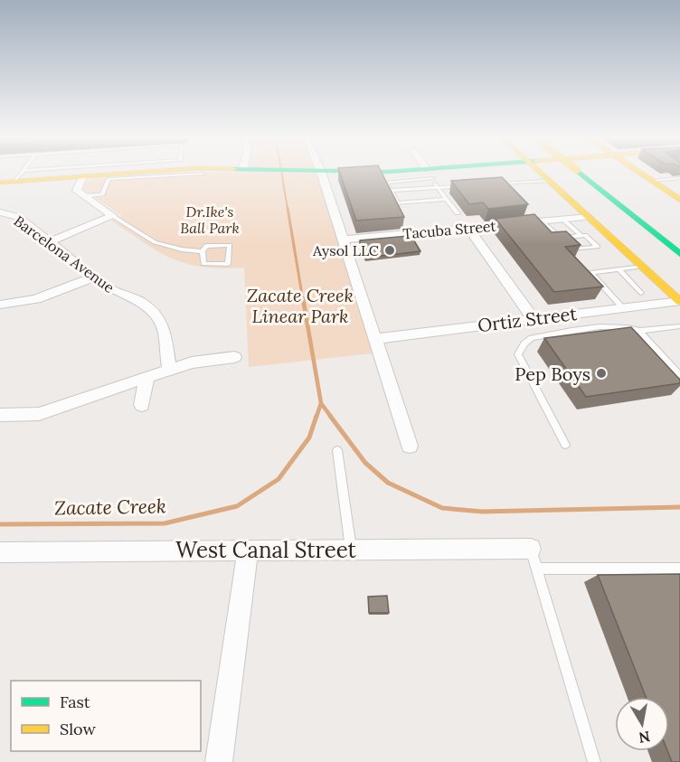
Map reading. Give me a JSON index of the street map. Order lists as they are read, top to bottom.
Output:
{
  "streets": {
    "street": [
      "Tacuba Street",
      "Barcelona Avenue",
      "Ortiz Street",
      "West Canal Street"
    ]
  },
  "water": ["Zacate Creek"],
  "parks": ["Dr.Ike's Ball Park", "Zacate Creek Linear Park"],
  "places": ["Aysol LLC", "Pep Boys"],
  "legend": ["Fast", "Slow"],
  "north": "bottom"
}
